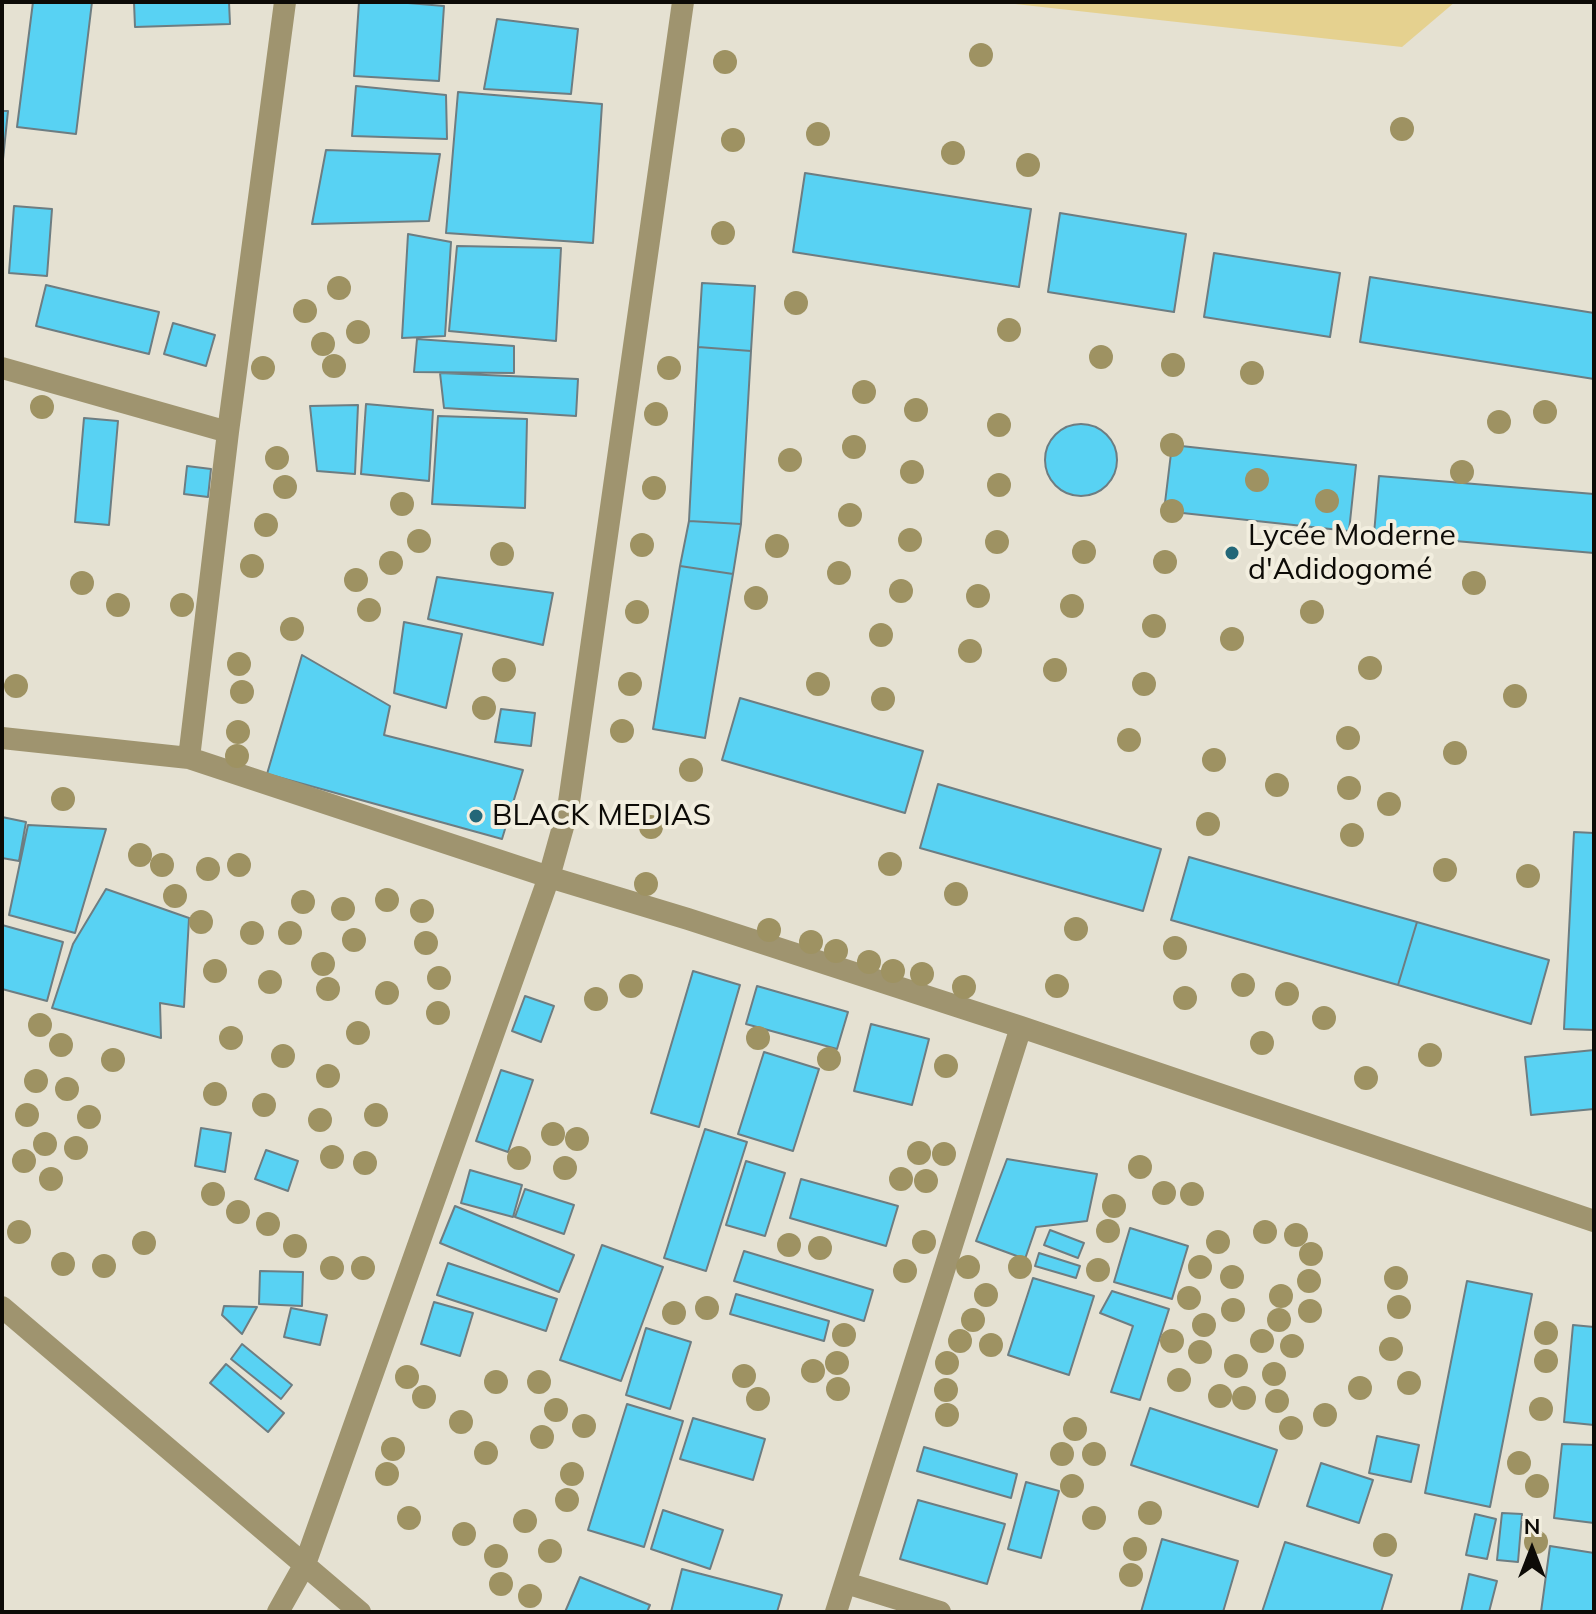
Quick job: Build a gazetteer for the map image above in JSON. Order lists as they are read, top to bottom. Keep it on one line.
{"places":["Lycée Moderne d'Adidogomé","BLACK MEDIAS"],"north":"top"}
